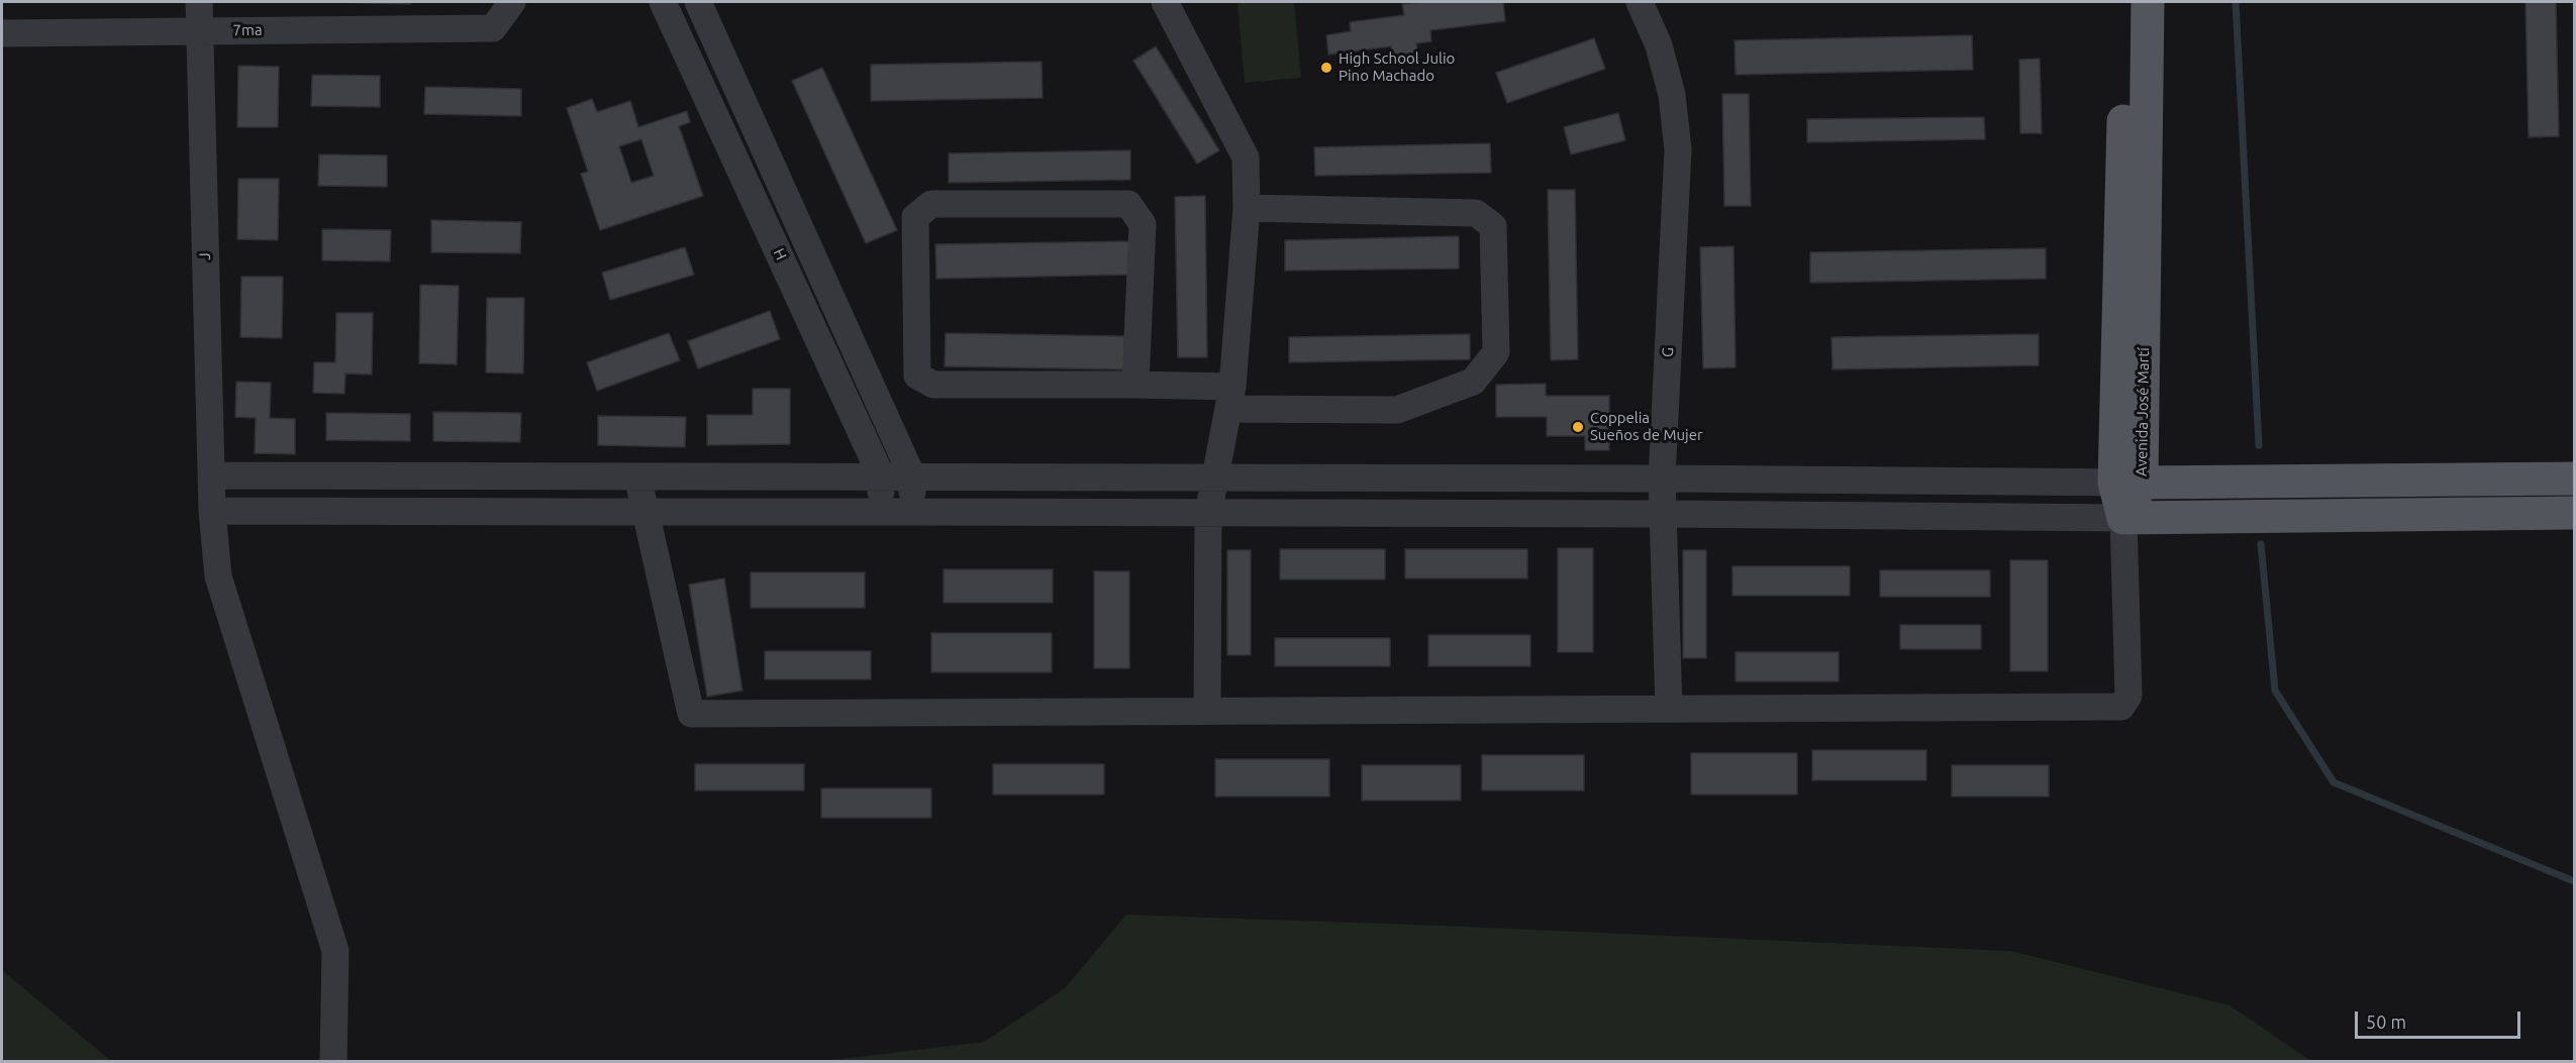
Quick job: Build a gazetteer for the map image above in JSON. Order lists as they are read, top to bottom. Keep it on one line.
{"streets":{"main road":["Avenida José Martí"],"street":["7ma","H","J","G"]},"crossings":[["7ma","J"]],"places":["High School Julio Pino Machado","Coppelia Sueños de Mujer"],"scale_bar":"50 m"}
